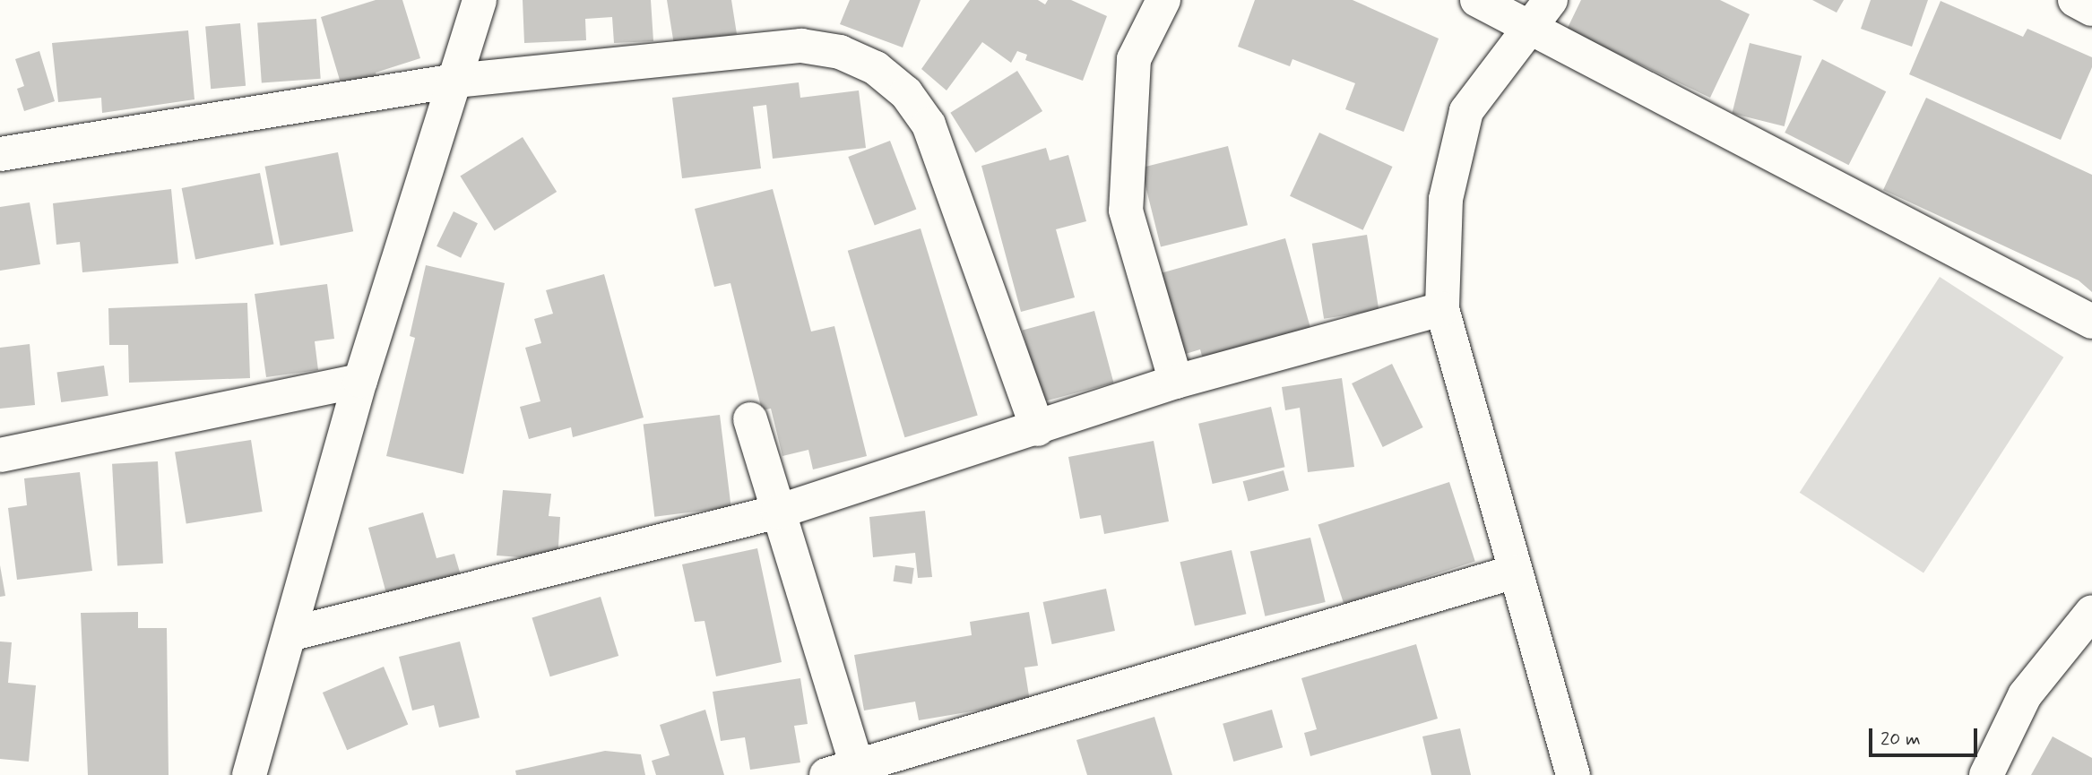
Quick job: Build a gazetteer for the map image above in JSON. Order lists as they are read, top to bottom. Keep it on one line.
{"scale_bar":"20 m"}
